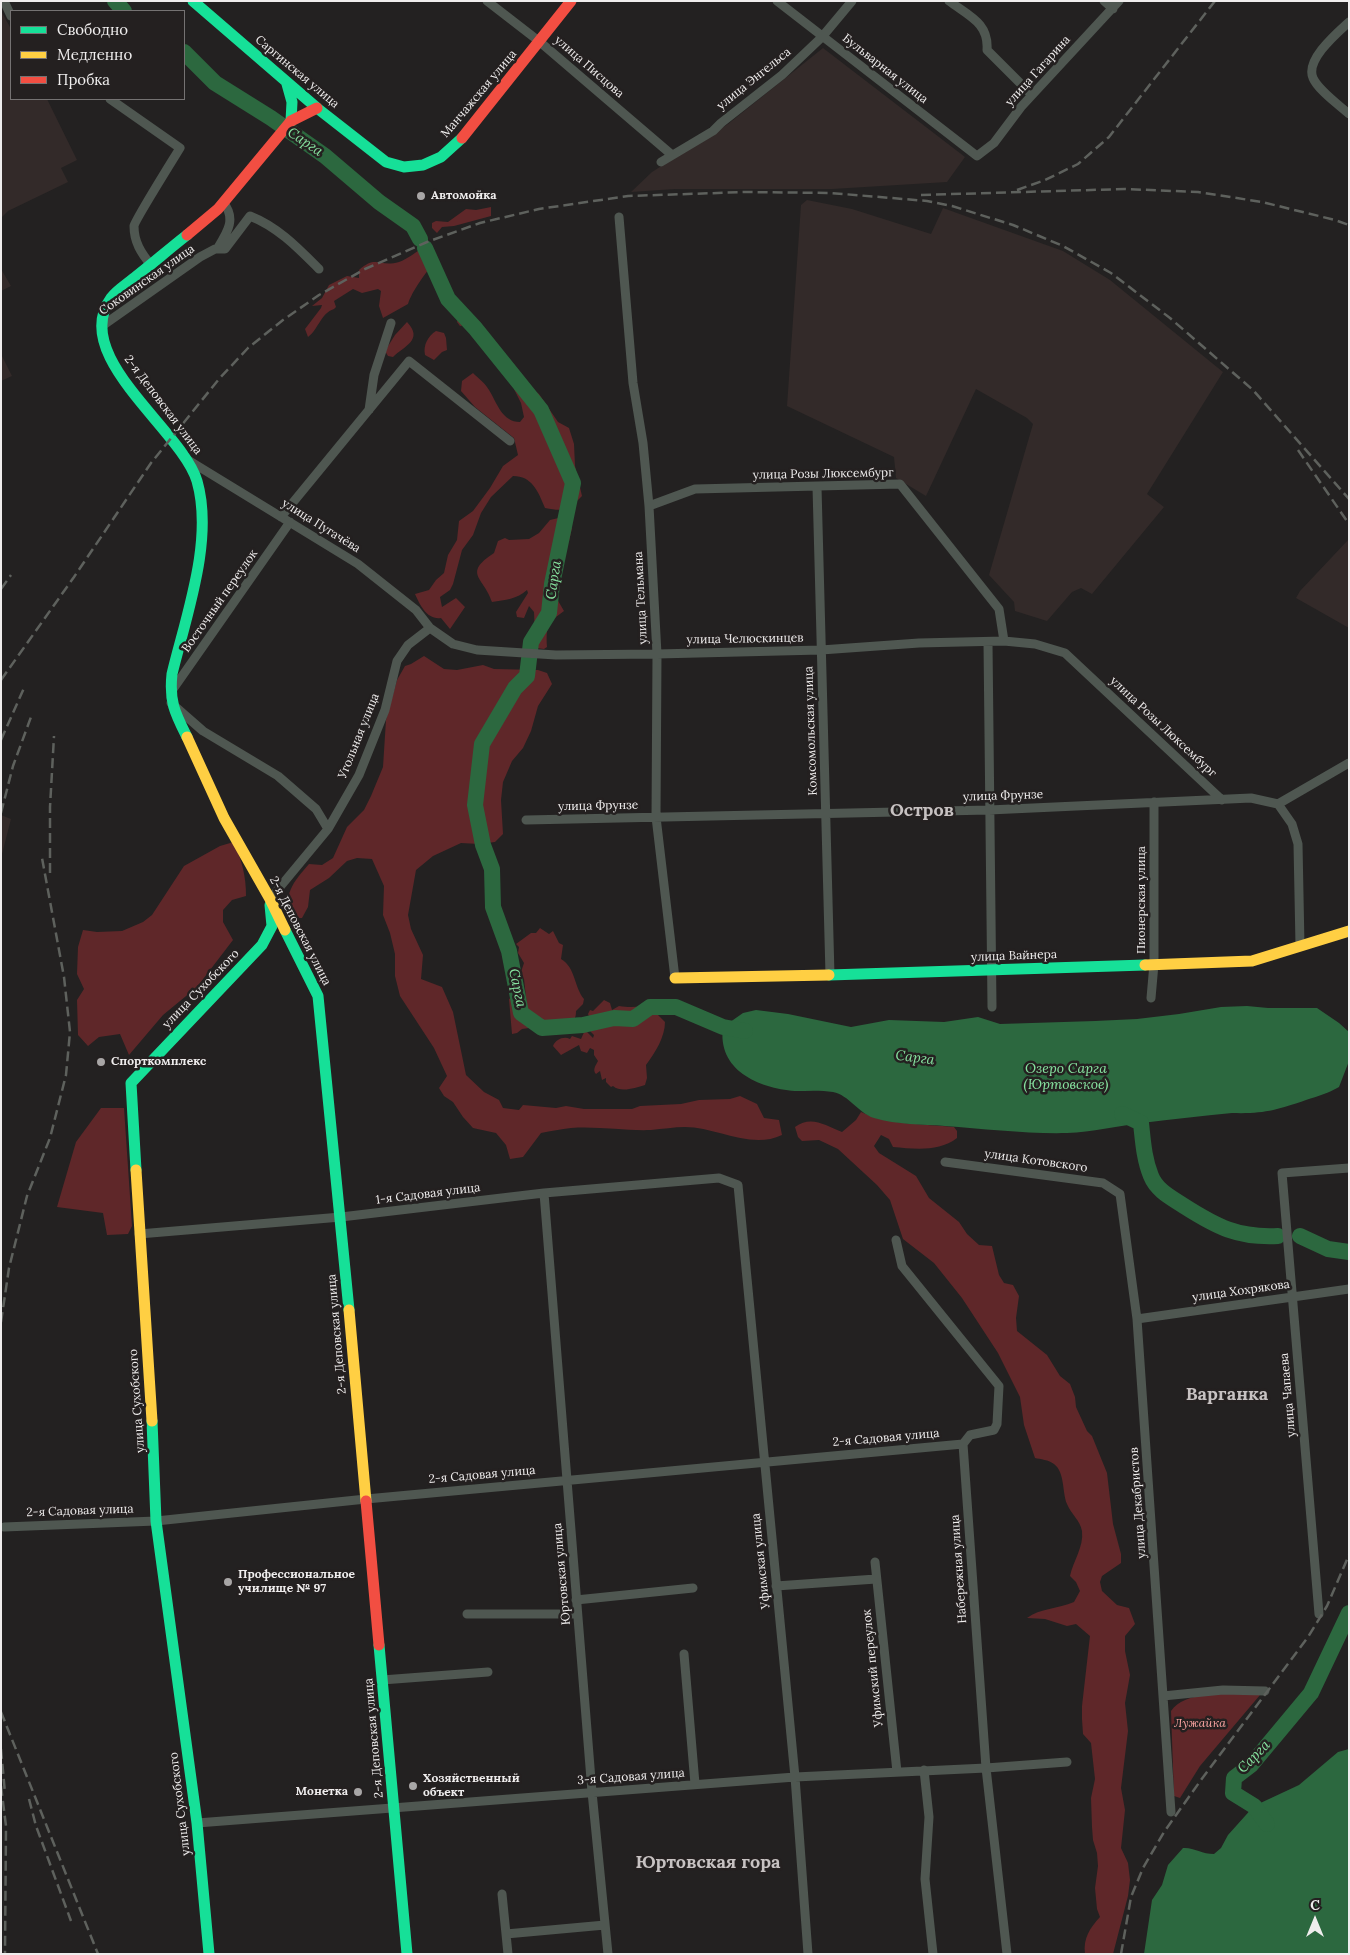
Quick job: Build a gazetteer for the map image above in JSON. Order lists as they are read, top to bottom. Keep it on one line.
{"streets":{"street":["улица Писцова","Бульварная улица","улица Гагарина","Саргинская улица","улица Энгельса","Манчажская улица","Соковинская улица","2-я Деповская улица","улица Розы Люксембург","улица Пугачёва","улица Тельмана","Восточный переулок","улица Челюскинцев","Комсомольская улица","Угольная улица","улица Фрунзе","Пионерская улица","улица Вайнера","улица Сухобского","улица Котовского","1-я Садовая улица","улица Хохрякова","улица Чапаева","2-я Садовая улица","улица Декабристов","Уфимская улица","Набережная улица","Юртовская улица","Уфимский переулок","3-я Садовая улица"]},"crossings":[["улица Писцова","улица Энгельса"],["улица Писцова","Манчажская улица"],["Бульварная улица","улица Гагарина"],["Бульварная улица","улица Энгельса"],["Саргинская улица","Манчажская улица"],["Соковинская улица","2-я Деповская улица"],["2-я Деповская улица","улица Пугачёва"],["2-я Деповская улица","Восточный переулок"],["2-я Деповская улица","Угольная улица"],["2-я Деповская улица","улица Сухобского"],["2-я Деповская улица","1-я Садовая улица"],["2-я Деповская улица","2-я Садовая улица"],["2-я Деповская улица","3-я Садовая улица"],["улица Розы Люксембург","улица Тельмана"],["улица Розы Люксембург","улица Челюскинцев"],["улица Розы Люксембург","Комсомольская улица"],["улица Розы Люксембург","улица Фрунзе"],["улица Пугачёва","Восточный переулок"],["улица Пугачёва","улица Челюскинцев"],["улица Пугачёва","Угольная улица"],["улица Тельмана","улица Челюскинцев"],["улица Тельмана","улица Фрунзе"],["улица Тельмана","улица Вайнера"],["улица Челюскинцев","Комсомольская улица"],["улица Челюскинцев","Угольная улица"],["Комсомольская улица","улица Фрунзе"],["Комсомольская улица","улица Вайнера"],["Угольная улица","улица Сухобского"],["улица Фрунзе","Пионерская улица"],["Пионерская улица","улица Вайнера"],["улица Сухобского","1-я Садовая улица"],["улица Сухобского","2-я Садовая улица"],["улица Сухобского","3-я Садовая улица"],["улица Котовского","улица Декабристов"],["1-я Садовая улица","Уфимская улица"],["1-я Садовая улица","Юртовская улица"],["улица Хохрякова","улица Чапаева"],["улица Хохрякова","улица Декабристов"],["2-я Садовая улица","Уфимская улица"],["2-я Садовая улица","Набережная улица"],["2-я Садовая улица","Юртовская улица"],["Уфимская улица","3-я Садовая улица"],["Набережная улица","3-я Садовая улица"],["Юртовская улица","3-я Садовая улица"],["Уфимский переулок","3-я Садовая улица"]],"districts":["Остров","Варганка","Юртовская гора"],"water":["Сарга","Озеро Сарга (Юртовское)"],"parks":["Лужайка"],"places":["Автомойка","Спорткомплекс","Профессиональное училище № 97","Хозяйственный объект","Монетка"],"legend":["Свободно","Медленно","Пробка"],"north":"top"}
